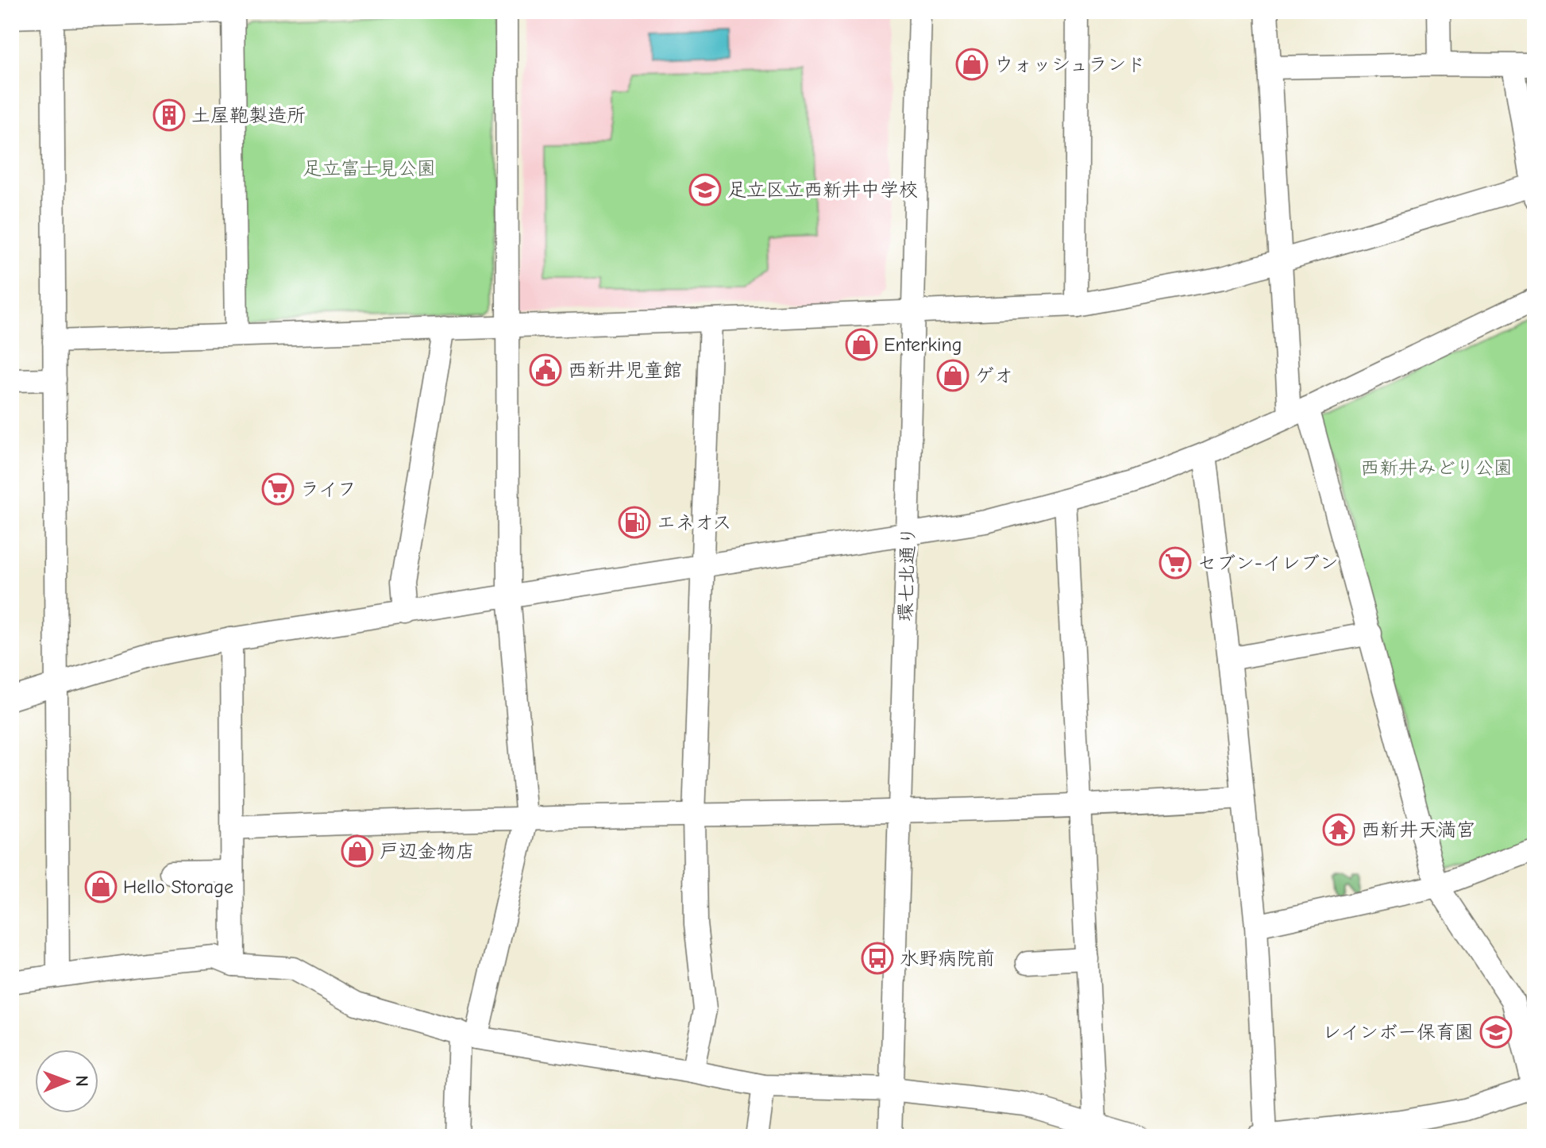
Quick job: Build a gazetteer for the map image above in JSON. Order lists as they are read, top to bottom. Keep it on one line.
{"streets":{"street":["環七北通り"]},"parks":["足立富士見公園","西新井みどり公園"],"places":{"shop":["ウォッシュランド","Enterking","ゲオ","戸辺金物店","Hello Storage"],"building":["土屋鞄製造所"],"school or university":["足立区立西新井中学校","レインボー保育園"],"public building":["西新井児童館"],"supermarket":["ライフ","セブン-イレブン"],"fuel station":["エネオス"],"temple":["西新井天満宮"],"bus stop":["水野病院前"]},"north":"right"}
